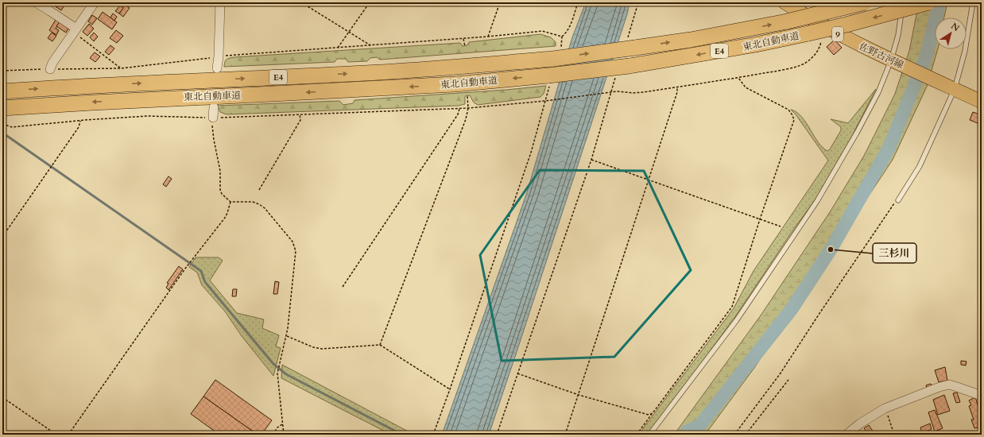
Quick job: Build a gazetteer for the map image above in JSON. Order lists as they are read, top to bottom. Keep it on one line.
{"streets":{"highway":["東北自動車道","E4"],"main road":["9","佐野古河線"]},"places":["三杉川"],"north":"top right"}
